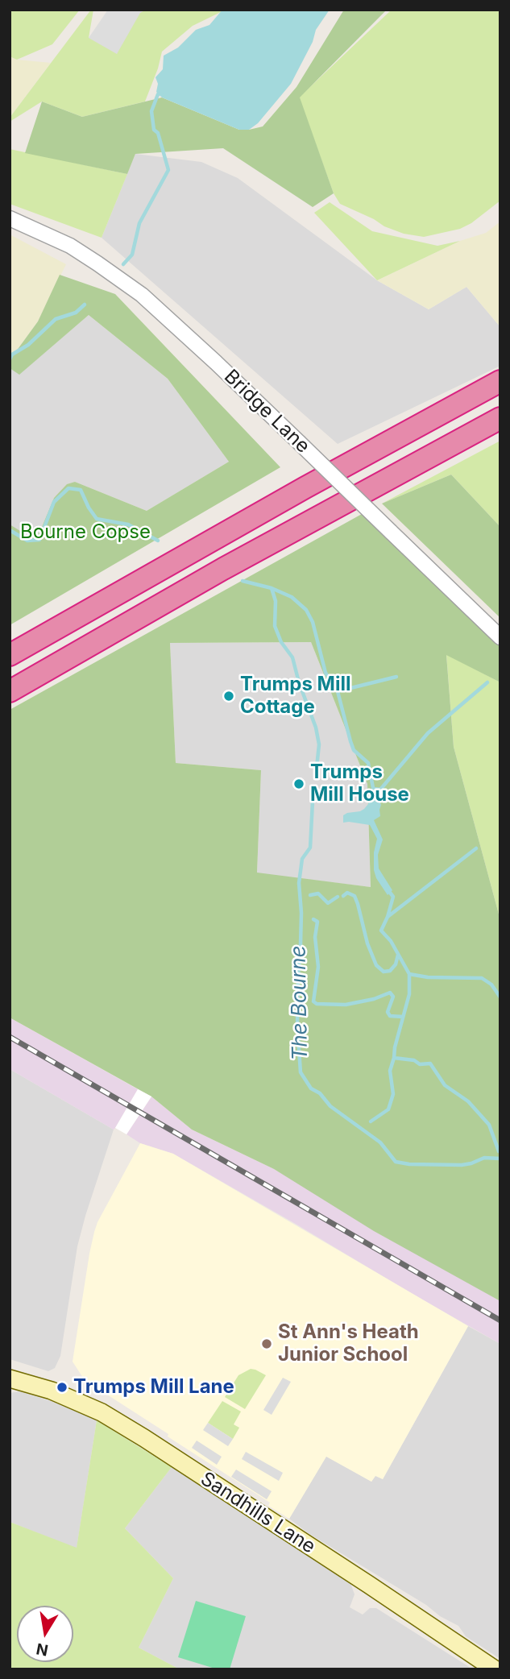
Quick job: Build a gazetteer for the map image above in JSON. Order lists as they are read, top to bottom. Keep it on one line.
{"streets":{"main road":["Sandhills Lane"],"street":["Bridge Lane"]},"water":["The Bourne"],"parks":["Bourne Copse"],"places":["Trumps Mill Cottage","Trumps Mill House","St Ann's Heath Junior School","Trumps Mill Lane"],"north":"bottom"}
